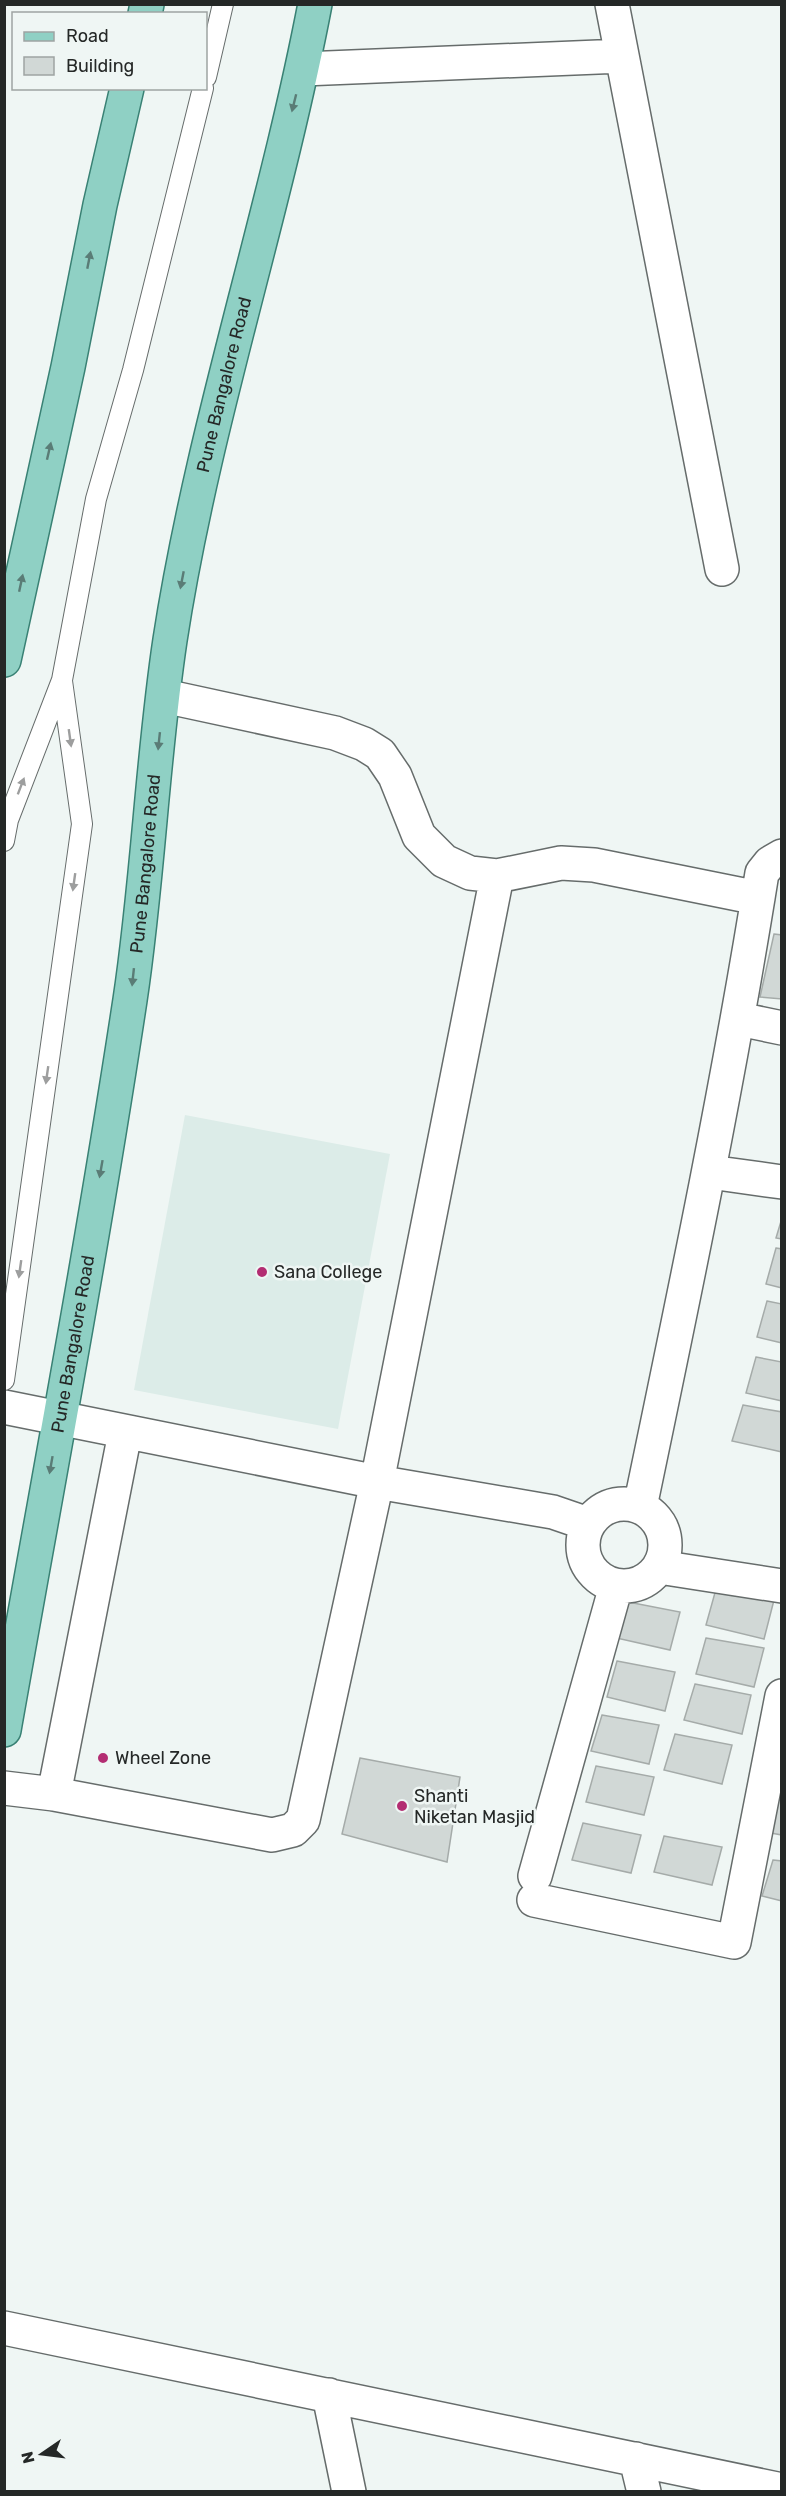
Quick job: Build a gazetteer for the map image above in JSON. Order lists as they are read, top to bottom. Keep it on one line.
{"streets":{"main road":["Pune Bangalore Road"]},"places":["Sana College","Wheel Zone","Shanti Niketan Masjid"],"legend":["Road","Building"],"north":"left"}
